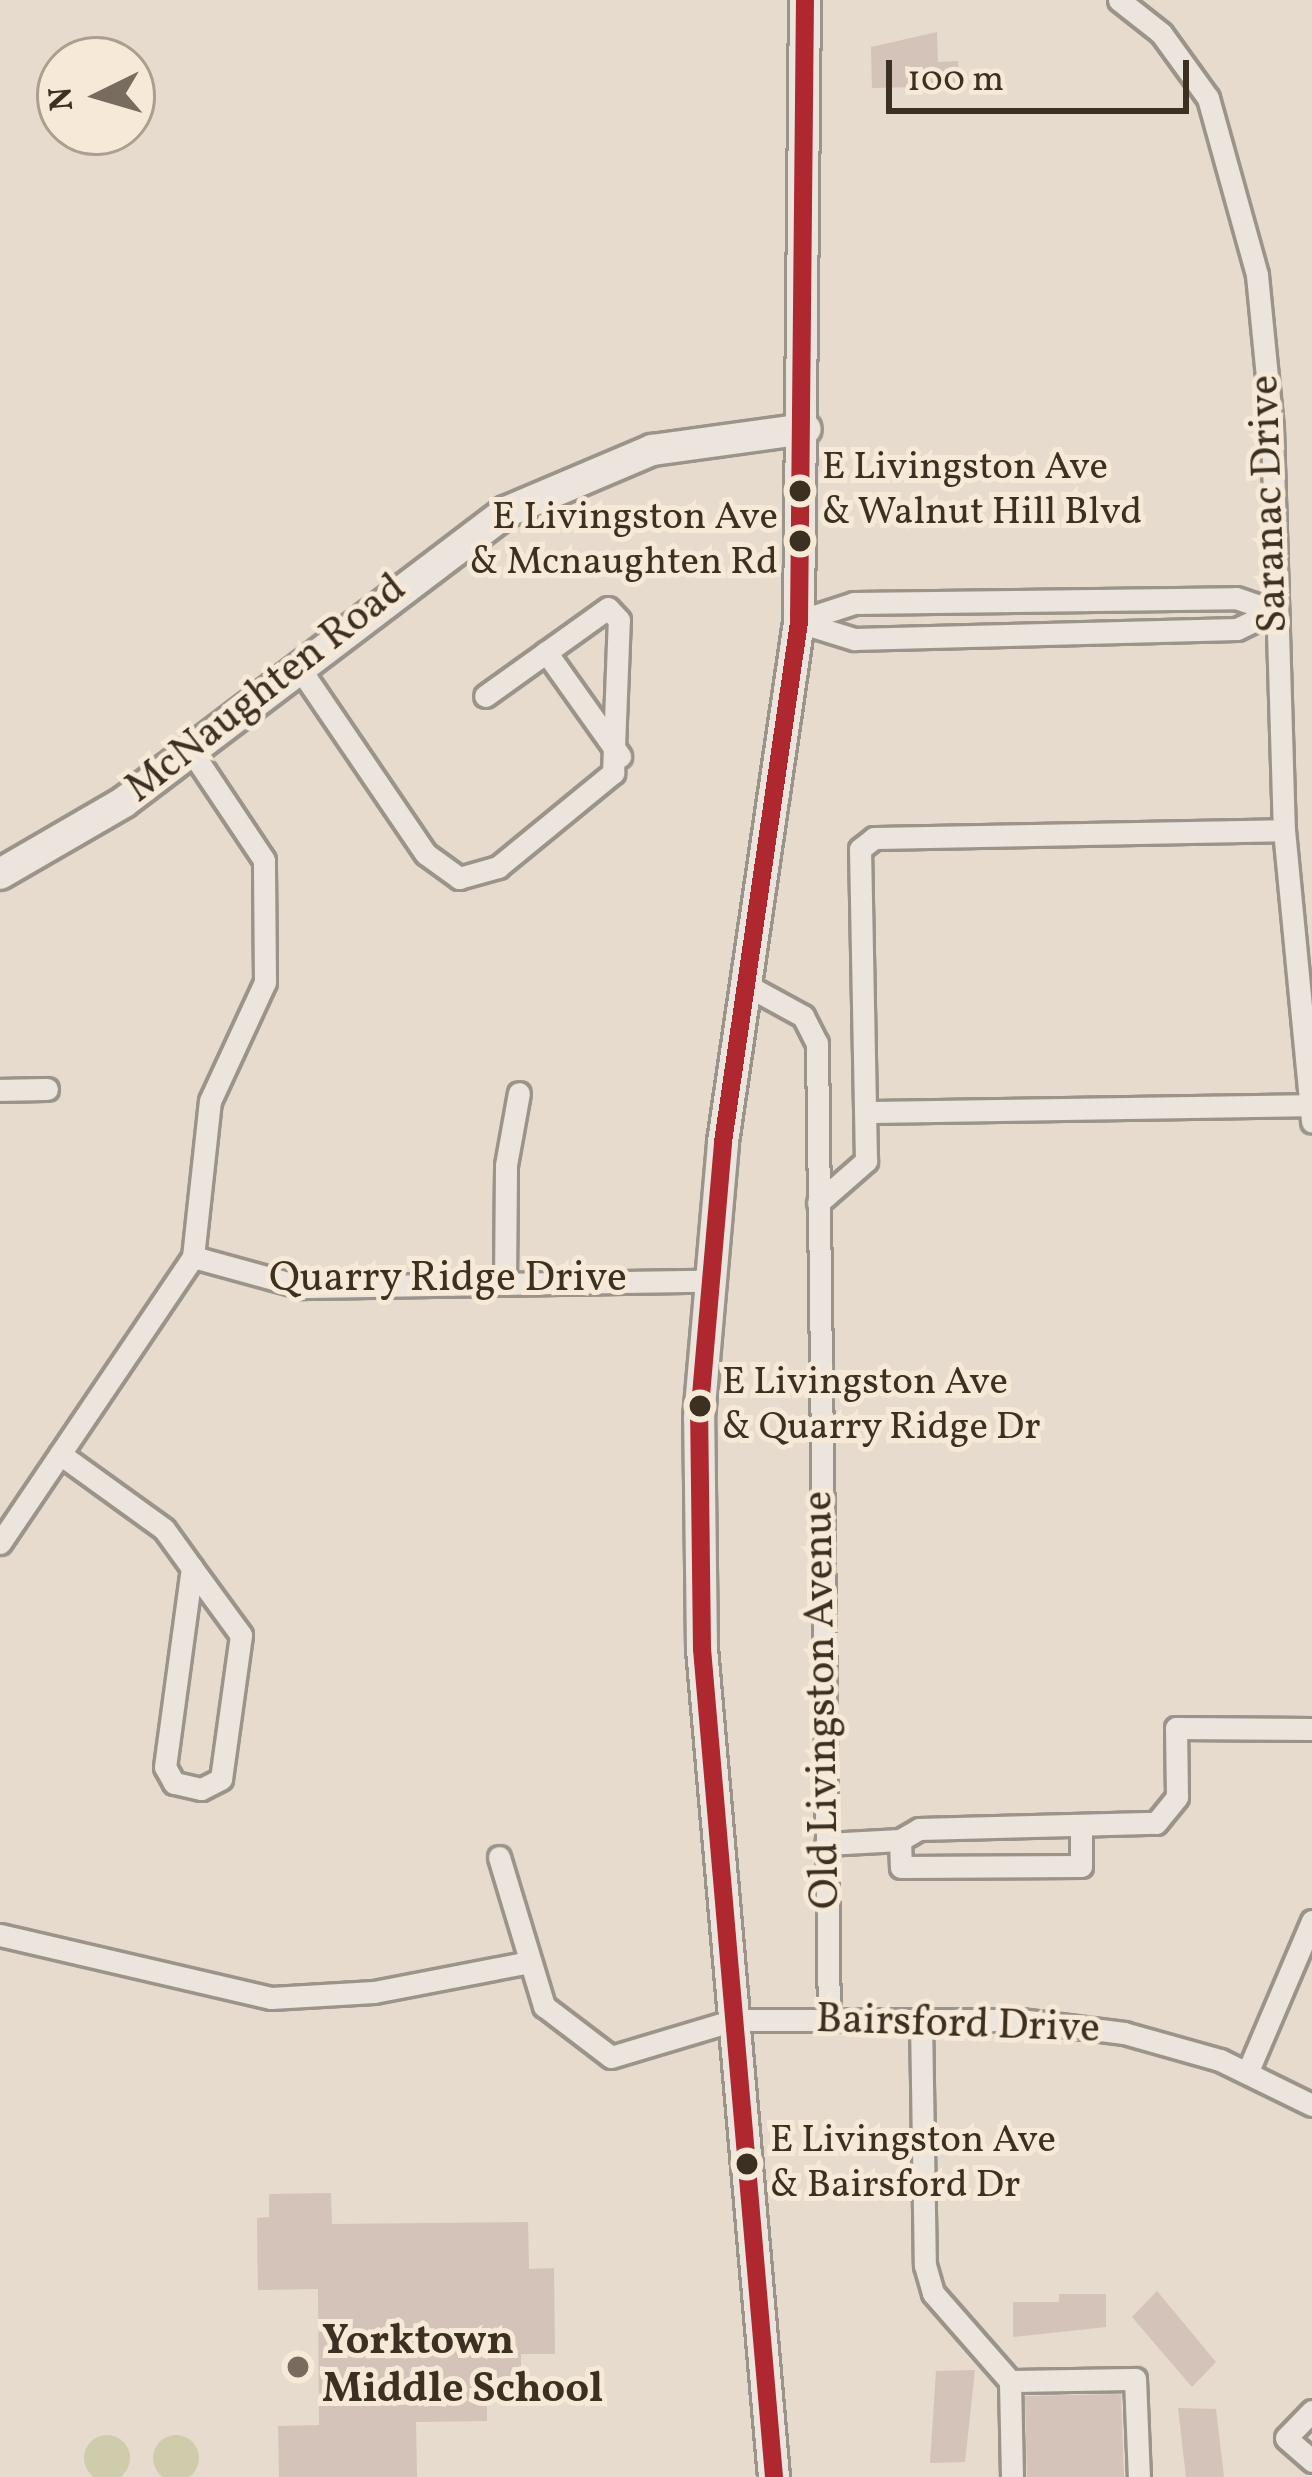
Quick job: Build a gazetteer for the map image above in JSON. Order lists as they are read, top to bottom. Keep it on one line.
{"streets":{"main road":["McNaughten Road"],"street":["Saranac Drive","Quarry Ridge Drive","Old Livingston Avenue","Bairsford Drive"]},"crossings":[["Old Livingston Avenue","Bairsford Drive"]],"places":["E Livingston Ave & Walnut Hill Blvd","E Livingston Ave & Mcnaughten Rd","E Livingston Ave & Quarry Ridge Dr","E Livingston Ave & Bairsford Dr","Yorktown Middle School"],"scale_bar":"100 m","north":"left"}
